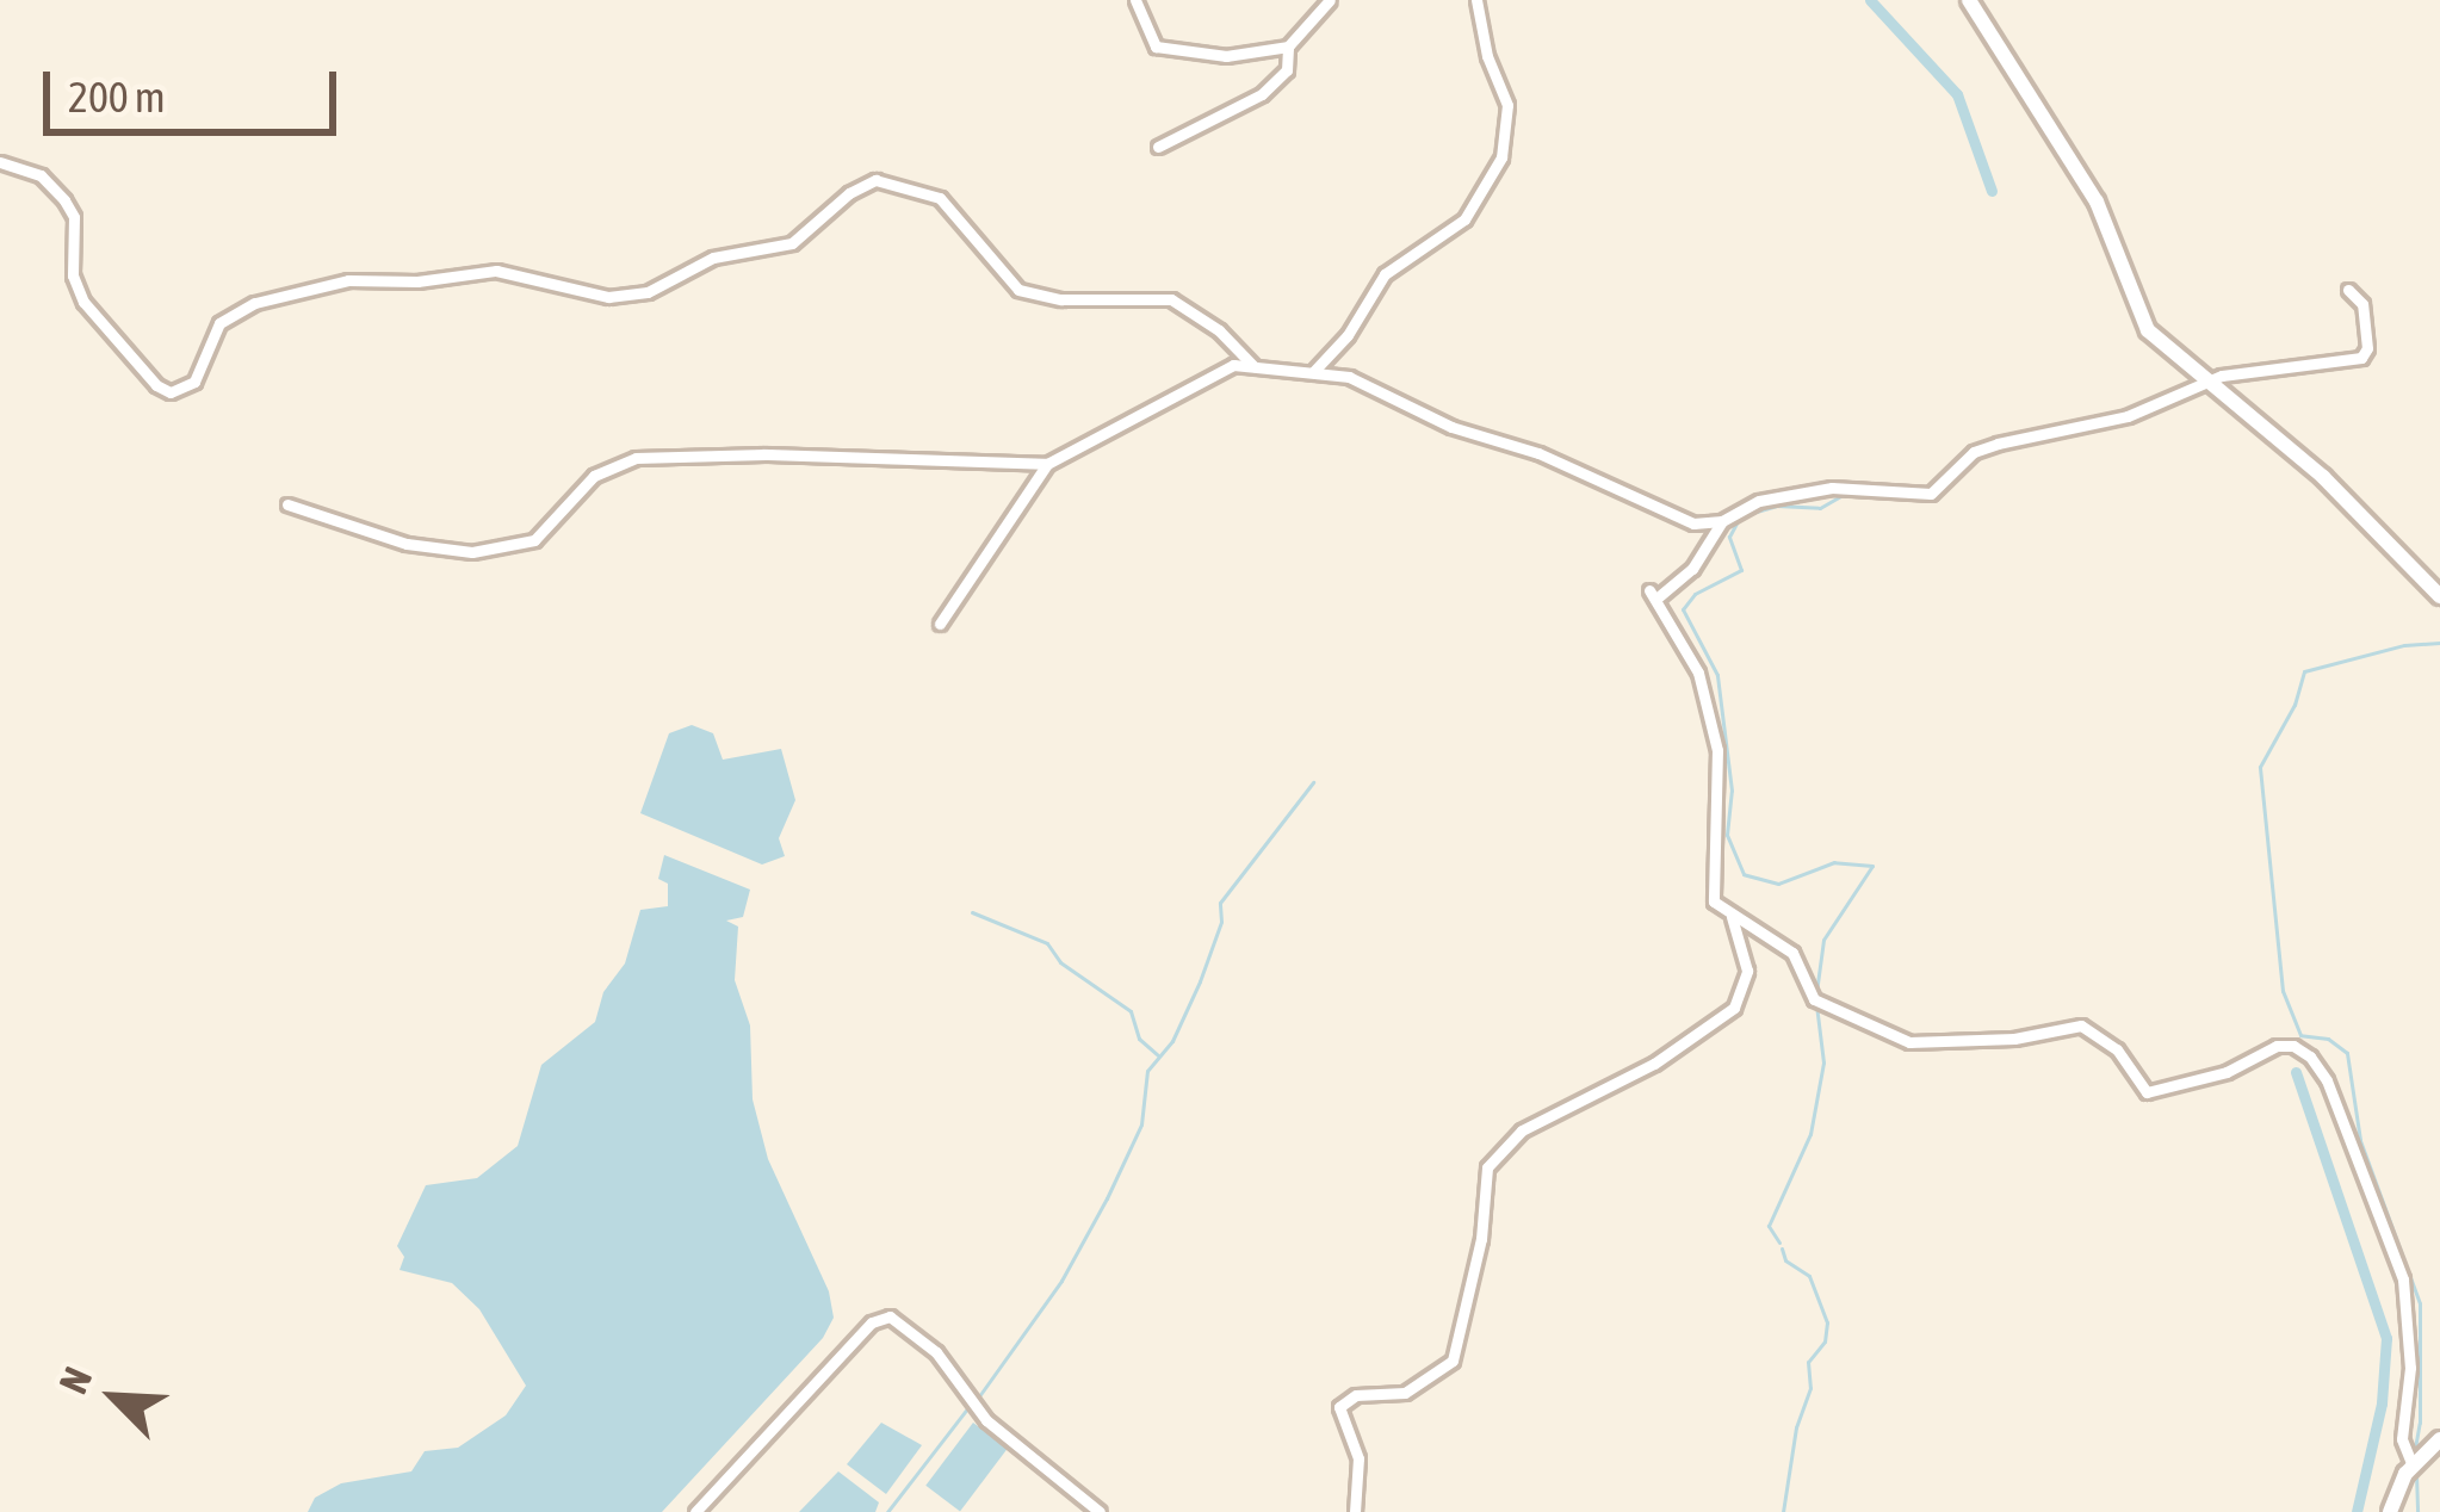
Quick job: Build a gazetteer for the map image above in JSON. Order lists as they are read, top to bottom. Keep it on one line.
{"scale_bar":"200 m","north":"top left"}
